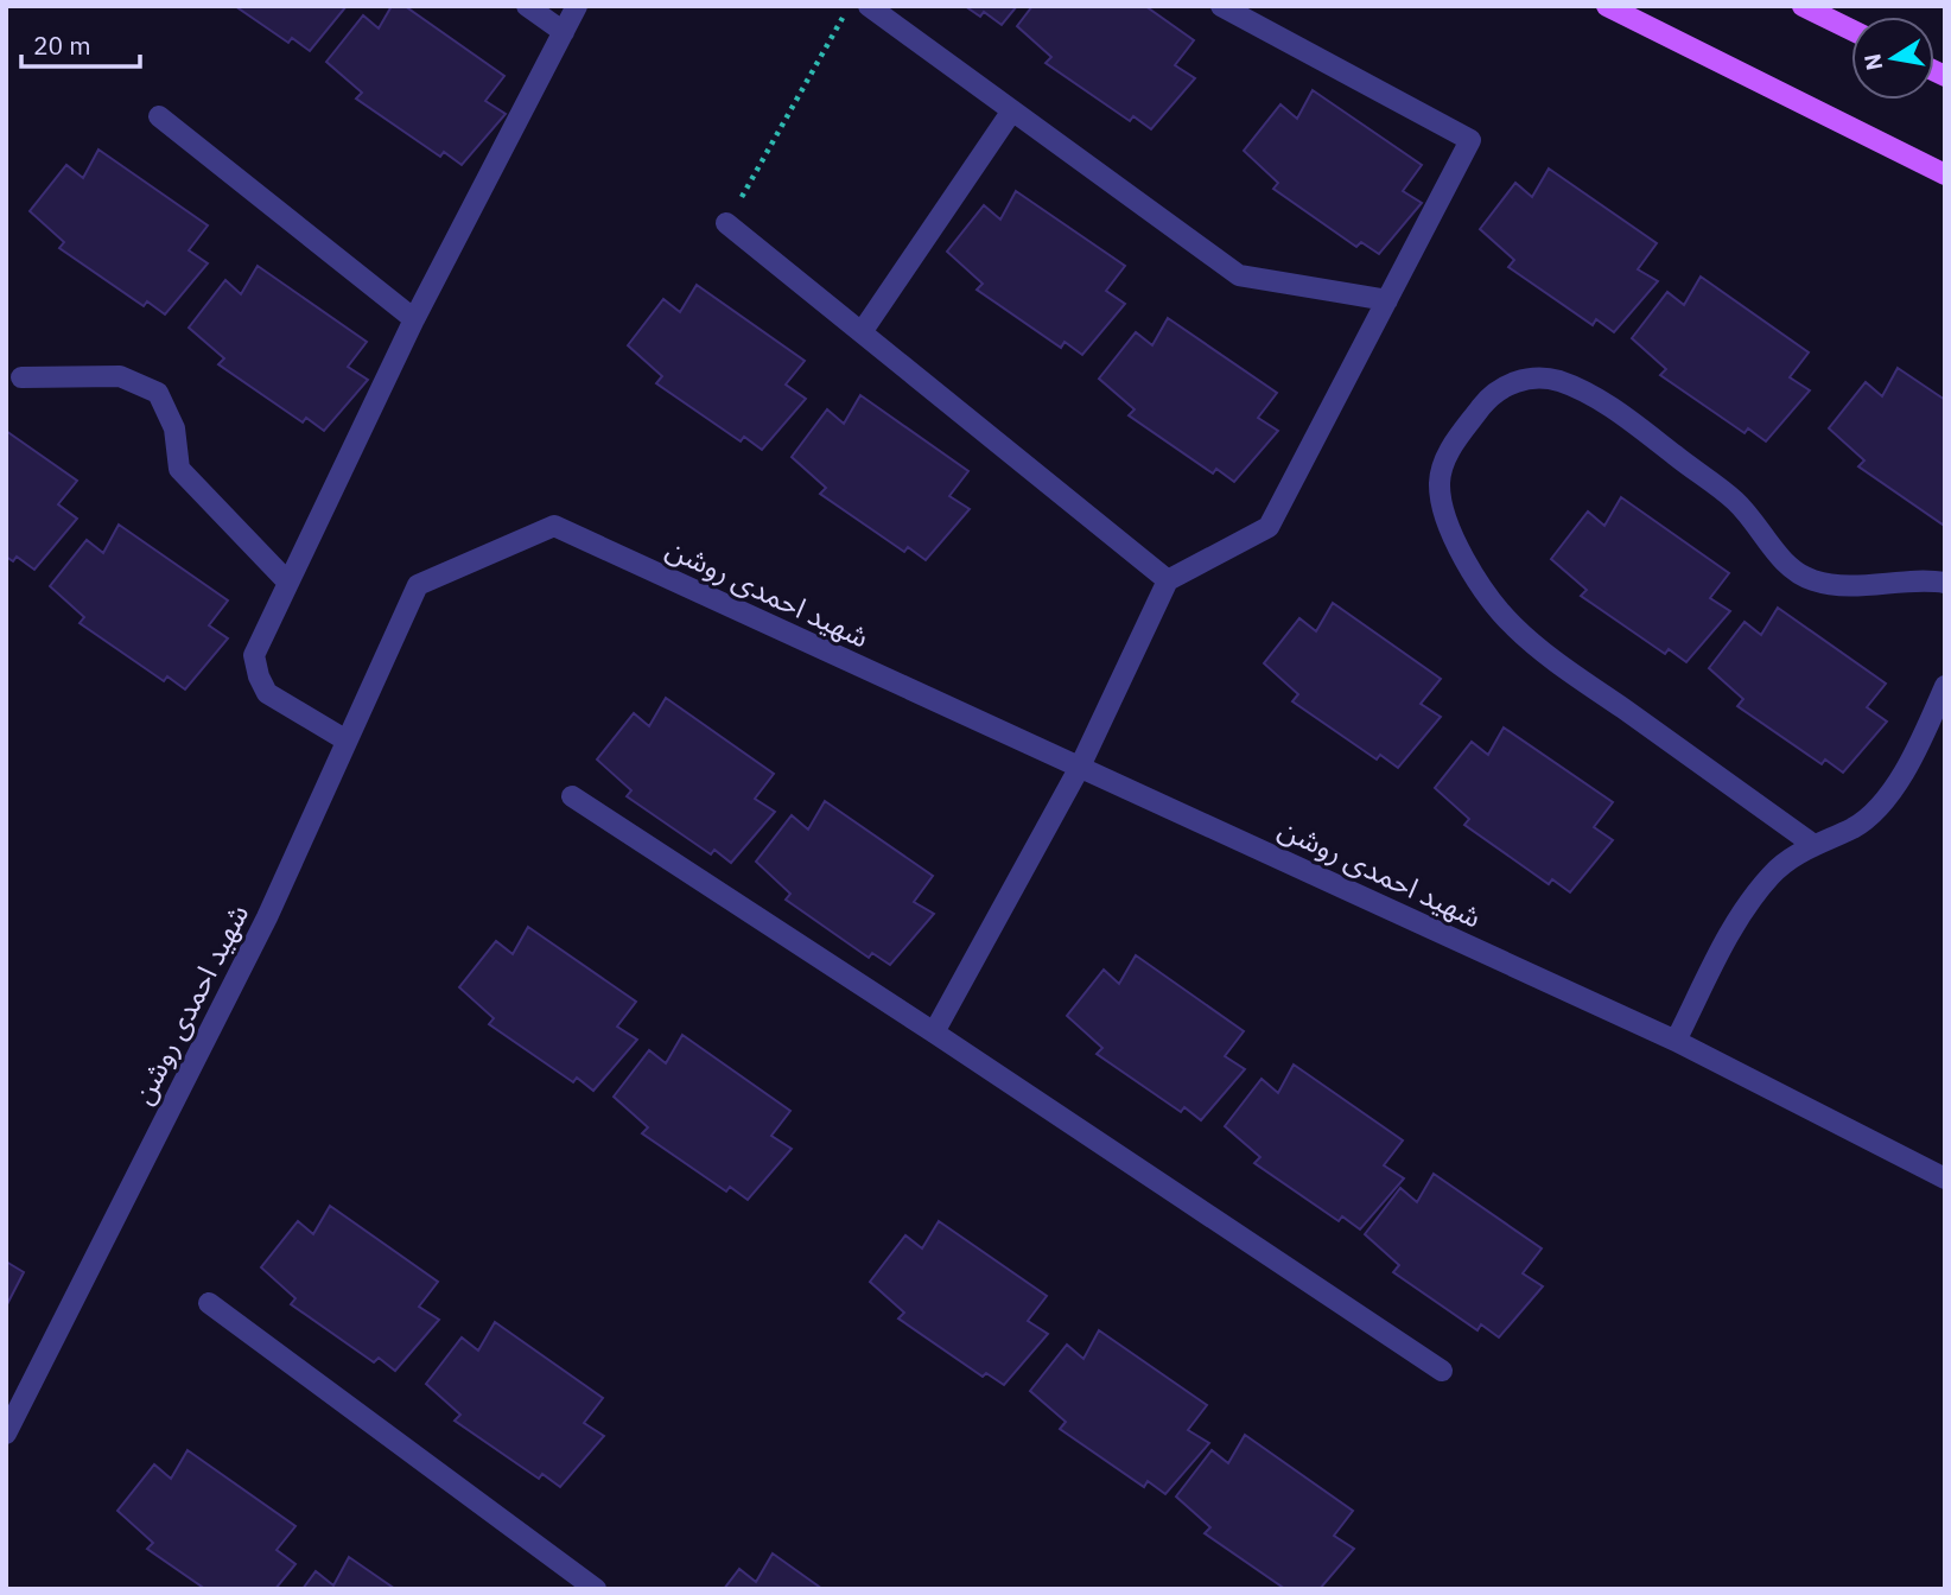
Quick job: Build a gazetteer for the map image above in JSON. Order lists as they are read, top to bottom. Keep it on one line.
{"streets":{"street":["شهید احمدی روشن"]},"scale_bar":"20 m","north":"left"}
